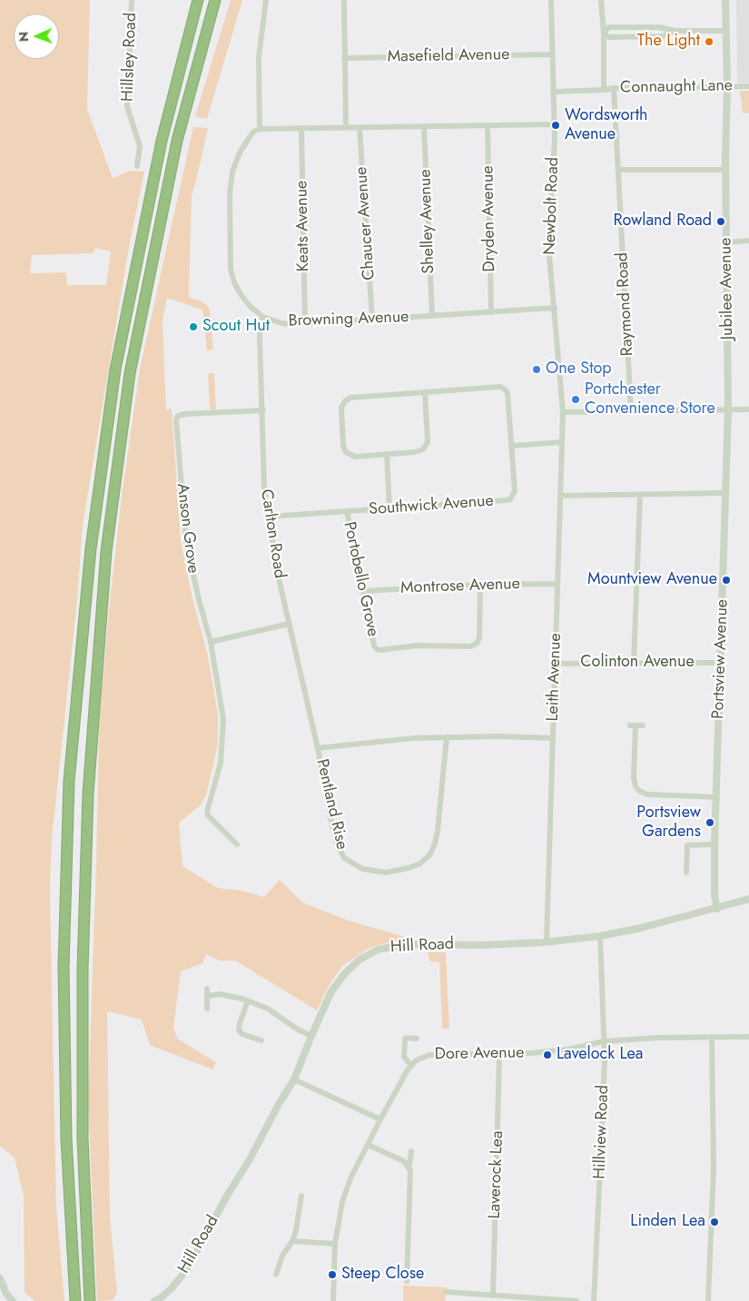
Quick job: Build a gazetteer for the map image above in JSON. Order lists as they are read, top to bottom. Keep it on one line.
{"streets":{"street":["Masefield Avenue","Hillsley Road","Connaught Lane","Newbolt Road","Dryden Avenue","Shelley Avenue","Chaucer Avenue","Keats Avenue","Jubilee Avenue","Raymond Road","Browning Avenue","Southwick Avenue","Anson Grove","Carlton Road","Portobello Grove","Montrose Avenue","Portsview Avenue","Colinton Avenue","Leith Avenue","Pentland Rise","Hill Road","Dore Avenue","Hillview Road","Laverock Lea"]},"crossings":[["Masefield Avenue","Newbolt Road"],["Connaught Lane","Newbolt Road"],["Connaught Lane","Jubilee Avenue"],["Connaught Lane","Raymond Road"],["Newbolt Road","Browning Avenue"],["Newbolt Road","Leith Avenue"],["Dryden Avenue","Browning Avenue"],["Shelley Avenue","Browning Avenue"],["Chaucer Avenue","Browning Avenue"],["Keats Avenue","Browning Avenue"],["Jubilee Avenue","Portsview Avenue"],["Browning Avenue","Carlton Road"],["Southwick Avenue","Carlton Road"],["Southwick Avenue","Portobello Grove"],["Anson Grove","Carlton Road"],["Carlton Road","Pentland Rise"],["Portobello Grove","Montrose Avenue"],["Montrose Avenue","Leith Avenue"],["Portsview Avenue","Colinton Avenue"],["Portsview Avenue","Hill Road"],["Colinton Avenue","Leith Avenue"],["Leith Avenue","Pentland Rise"],["Leith Avenue","Hill Road"],["Hill Road","Hillview Road"],["Dore Avenue","Hillview Road"],["Dore Avenue","Laverock Lea"]],"places":["The Light","Wordsworth Avenue","Rowland Road","Scout Hut","One Stop","Portchester Convenience Store","Mountview Avenue","Portsview Gardens","Lavelock Lea","Linden Lea","Steep Close"],"north":"left"}
